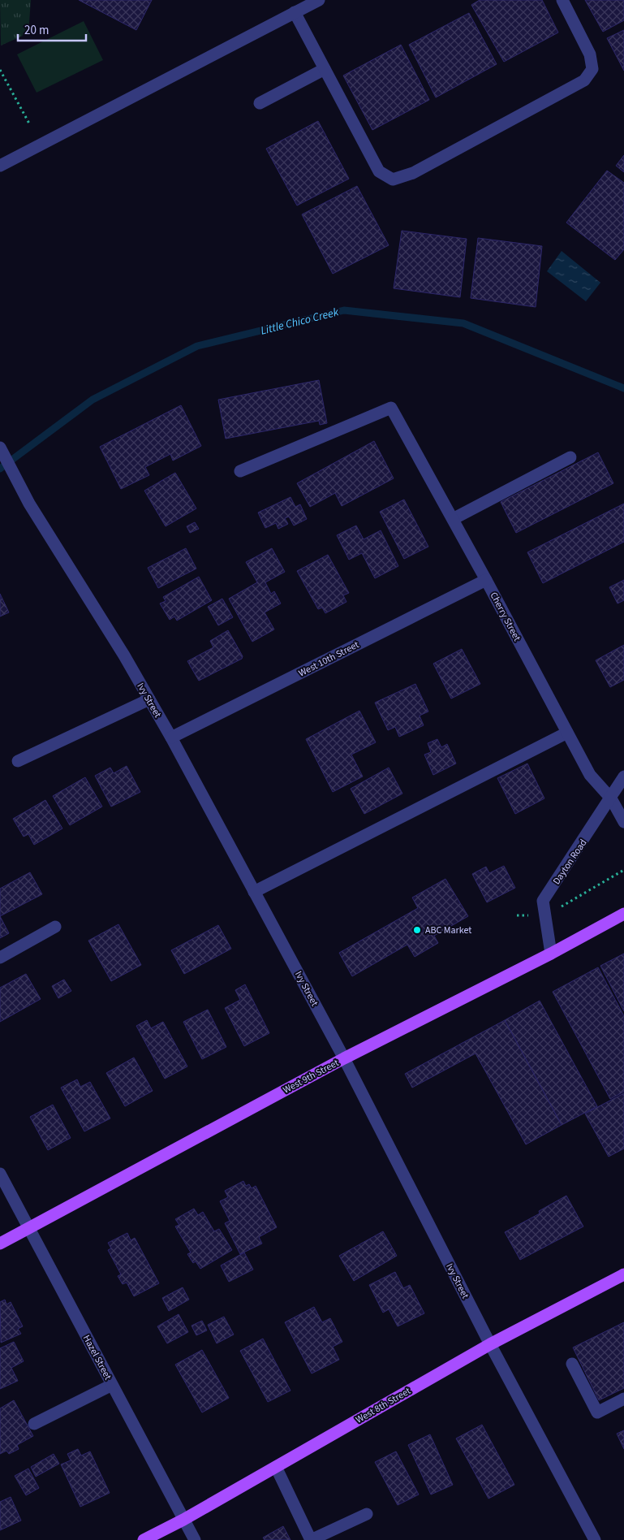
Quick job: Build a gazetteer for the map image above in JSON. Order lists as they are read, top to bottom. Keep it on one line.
{"streets":{"main road":["West 9th Street","West 8th Street"],"street":["Cherry Street","West 10th Street","Ivy Street","Dayton Road","Hazel Street"]},"crossings":[["Cherry Street","West 10th Street"],["Cherry Street","Dayton Road"],["West 10th Street","Ivy Street"],["Ivy Street","West 9th Street"],["Ivy Street","West 8th Street"],["Dayton Road","West 9th Street"],["West 9th Street","Hazel Street"],["Hazel Street","West 8th Street"]],"water":["Little Chico Creek"],"places":["ABC Market"],"scale_bar":"20 m"}
